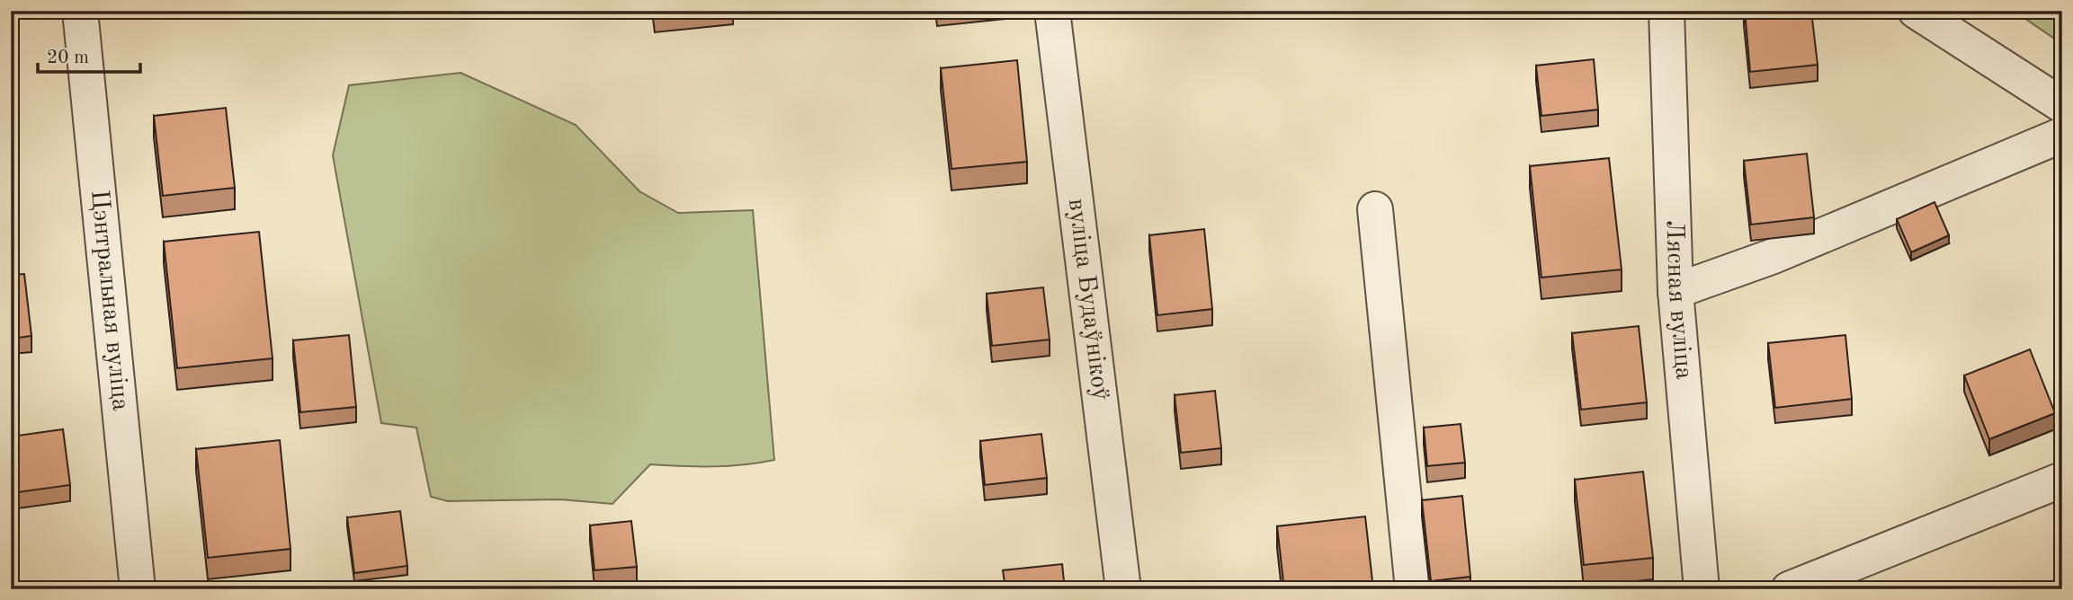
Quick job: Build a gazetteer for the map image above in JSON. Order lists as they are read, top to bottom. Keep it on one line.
{"streets":{"street":["Цэнтральная вуліца","вуліца Будаўнікоў","Лясная вуліца"]},"scale_bar":"20 m"}
